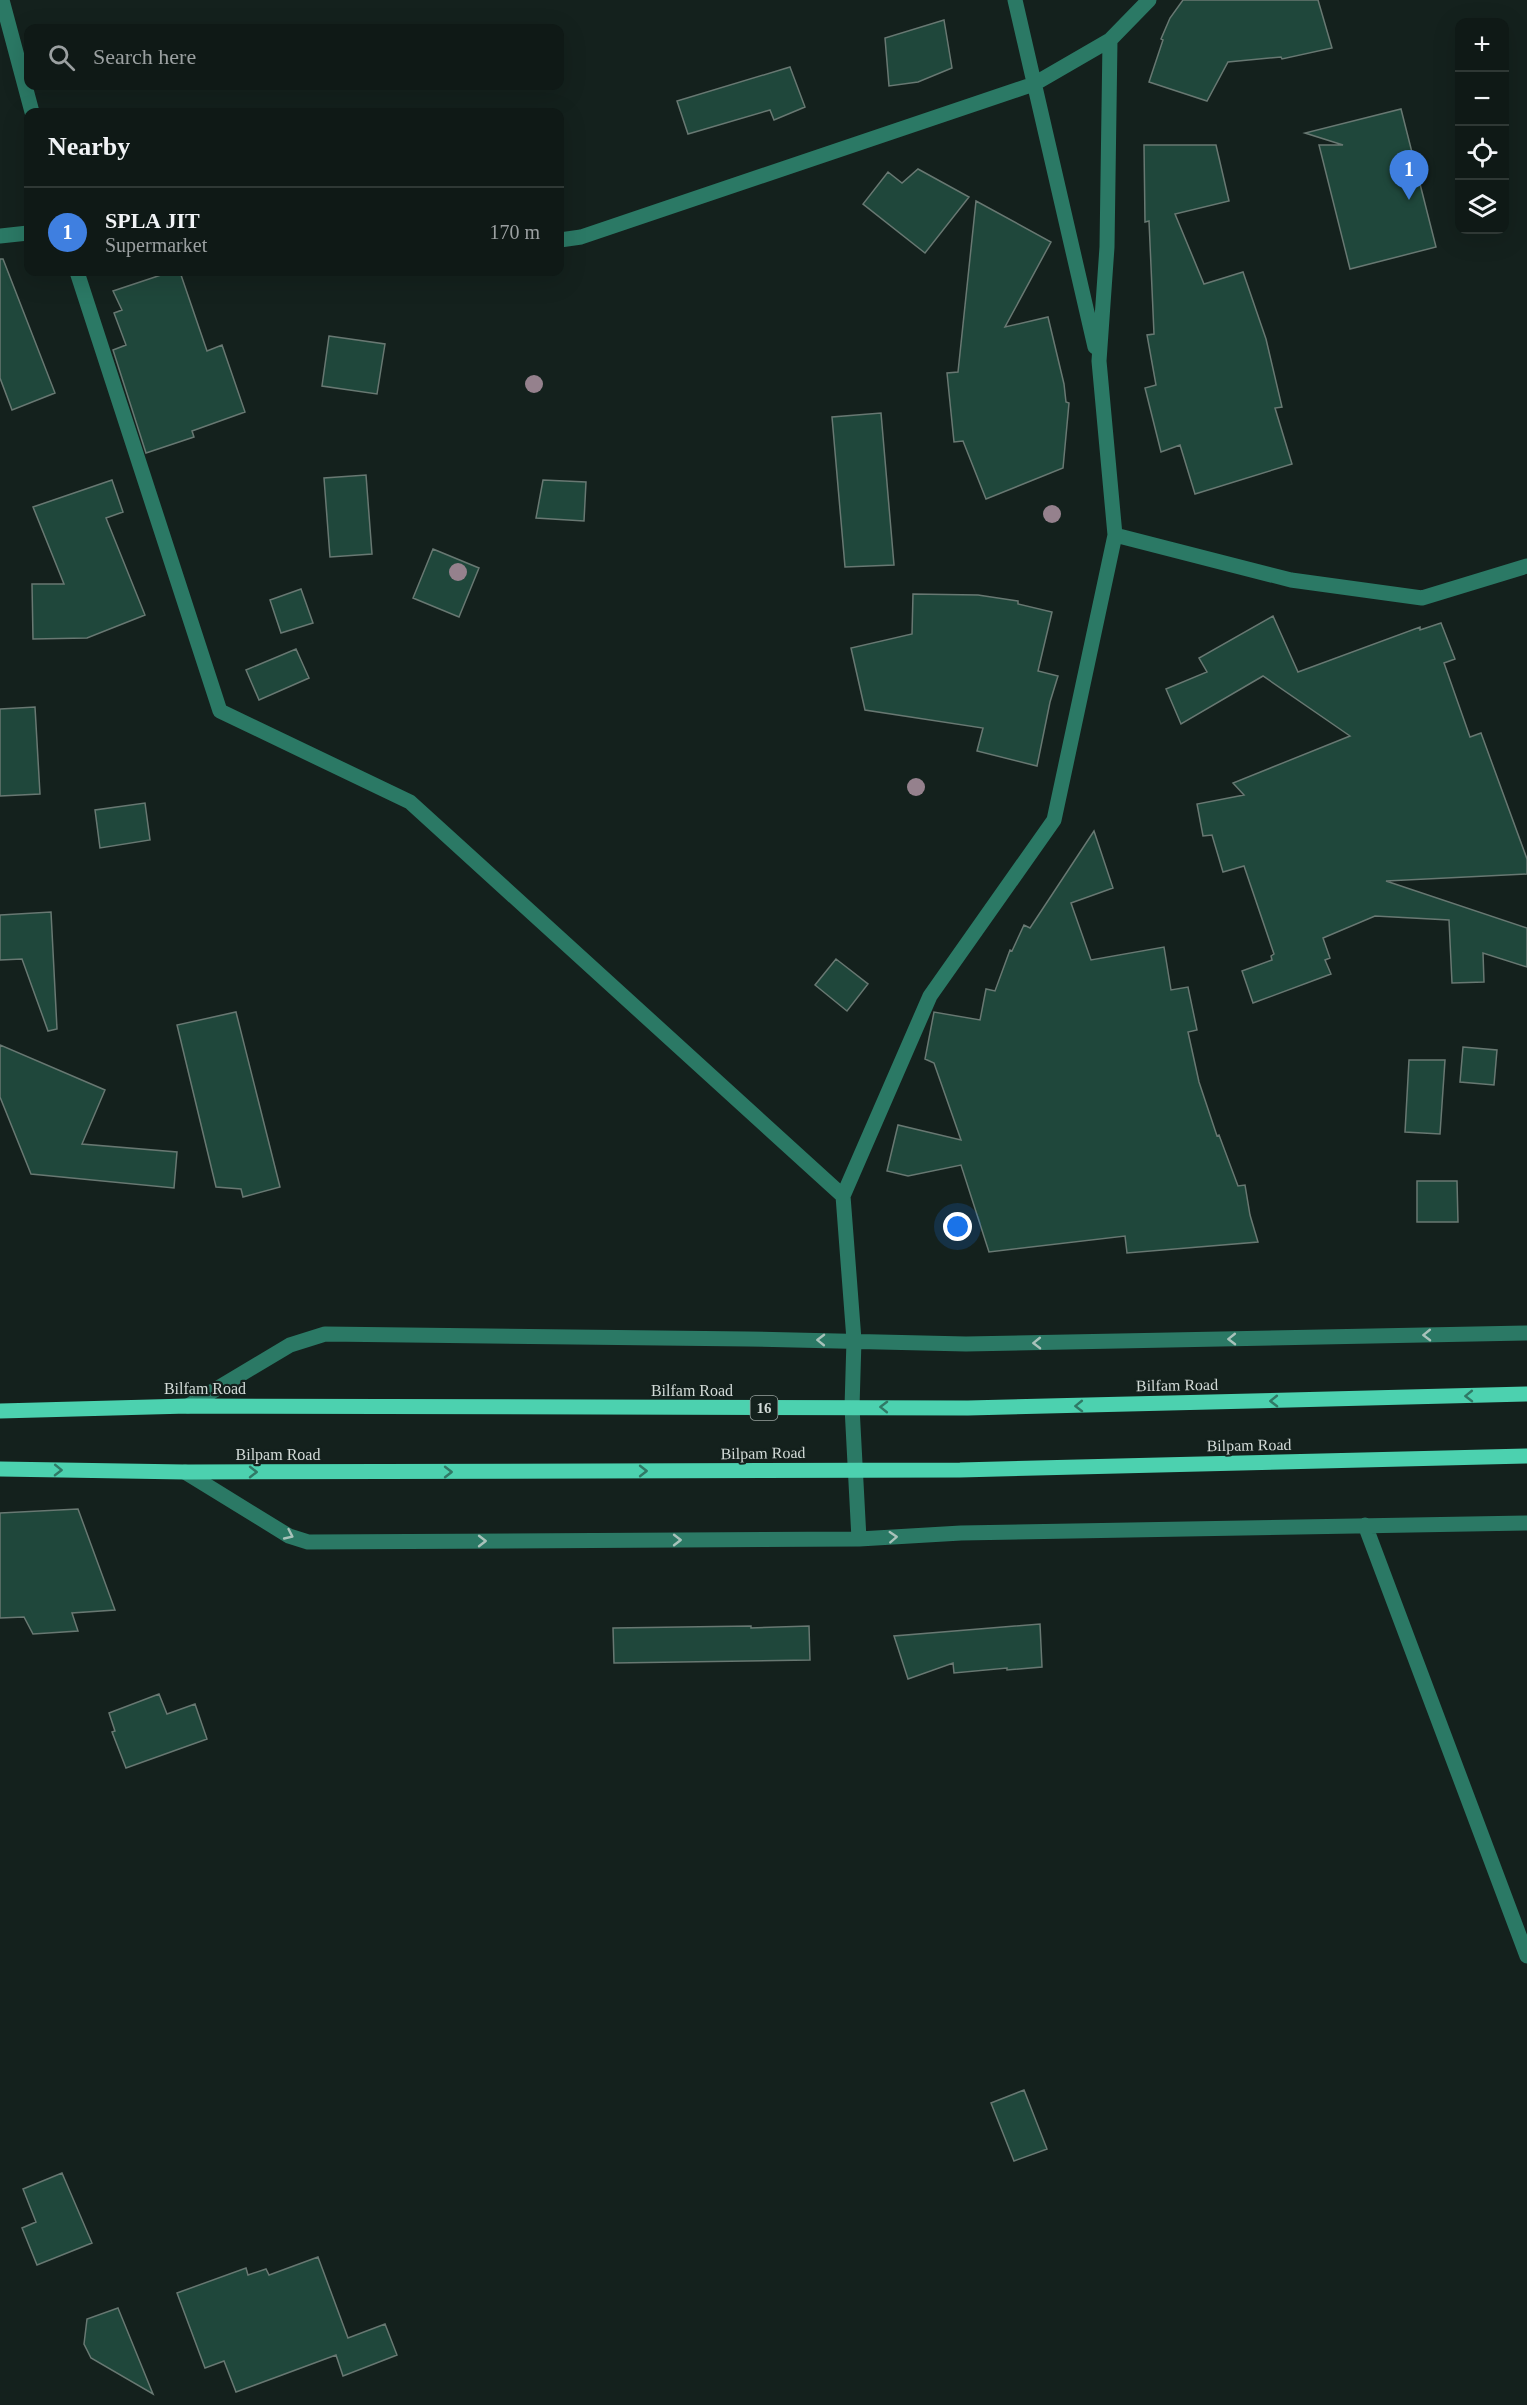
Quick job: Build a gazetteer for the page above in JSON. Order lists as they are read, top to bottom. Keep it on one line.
{"streets":{"main road":["Bilfam Road","16","Bilpam Road"]},"one_way":["Bilfam Road","Bilpam Road"],"page":{"map_buttons":["+","−"],"search":"Search here","heading":"Nearby","pins":"1","list":[{"mark":"1","name":"SPLA JIT","note":"Supermarket","value":"170 m"}]}}
